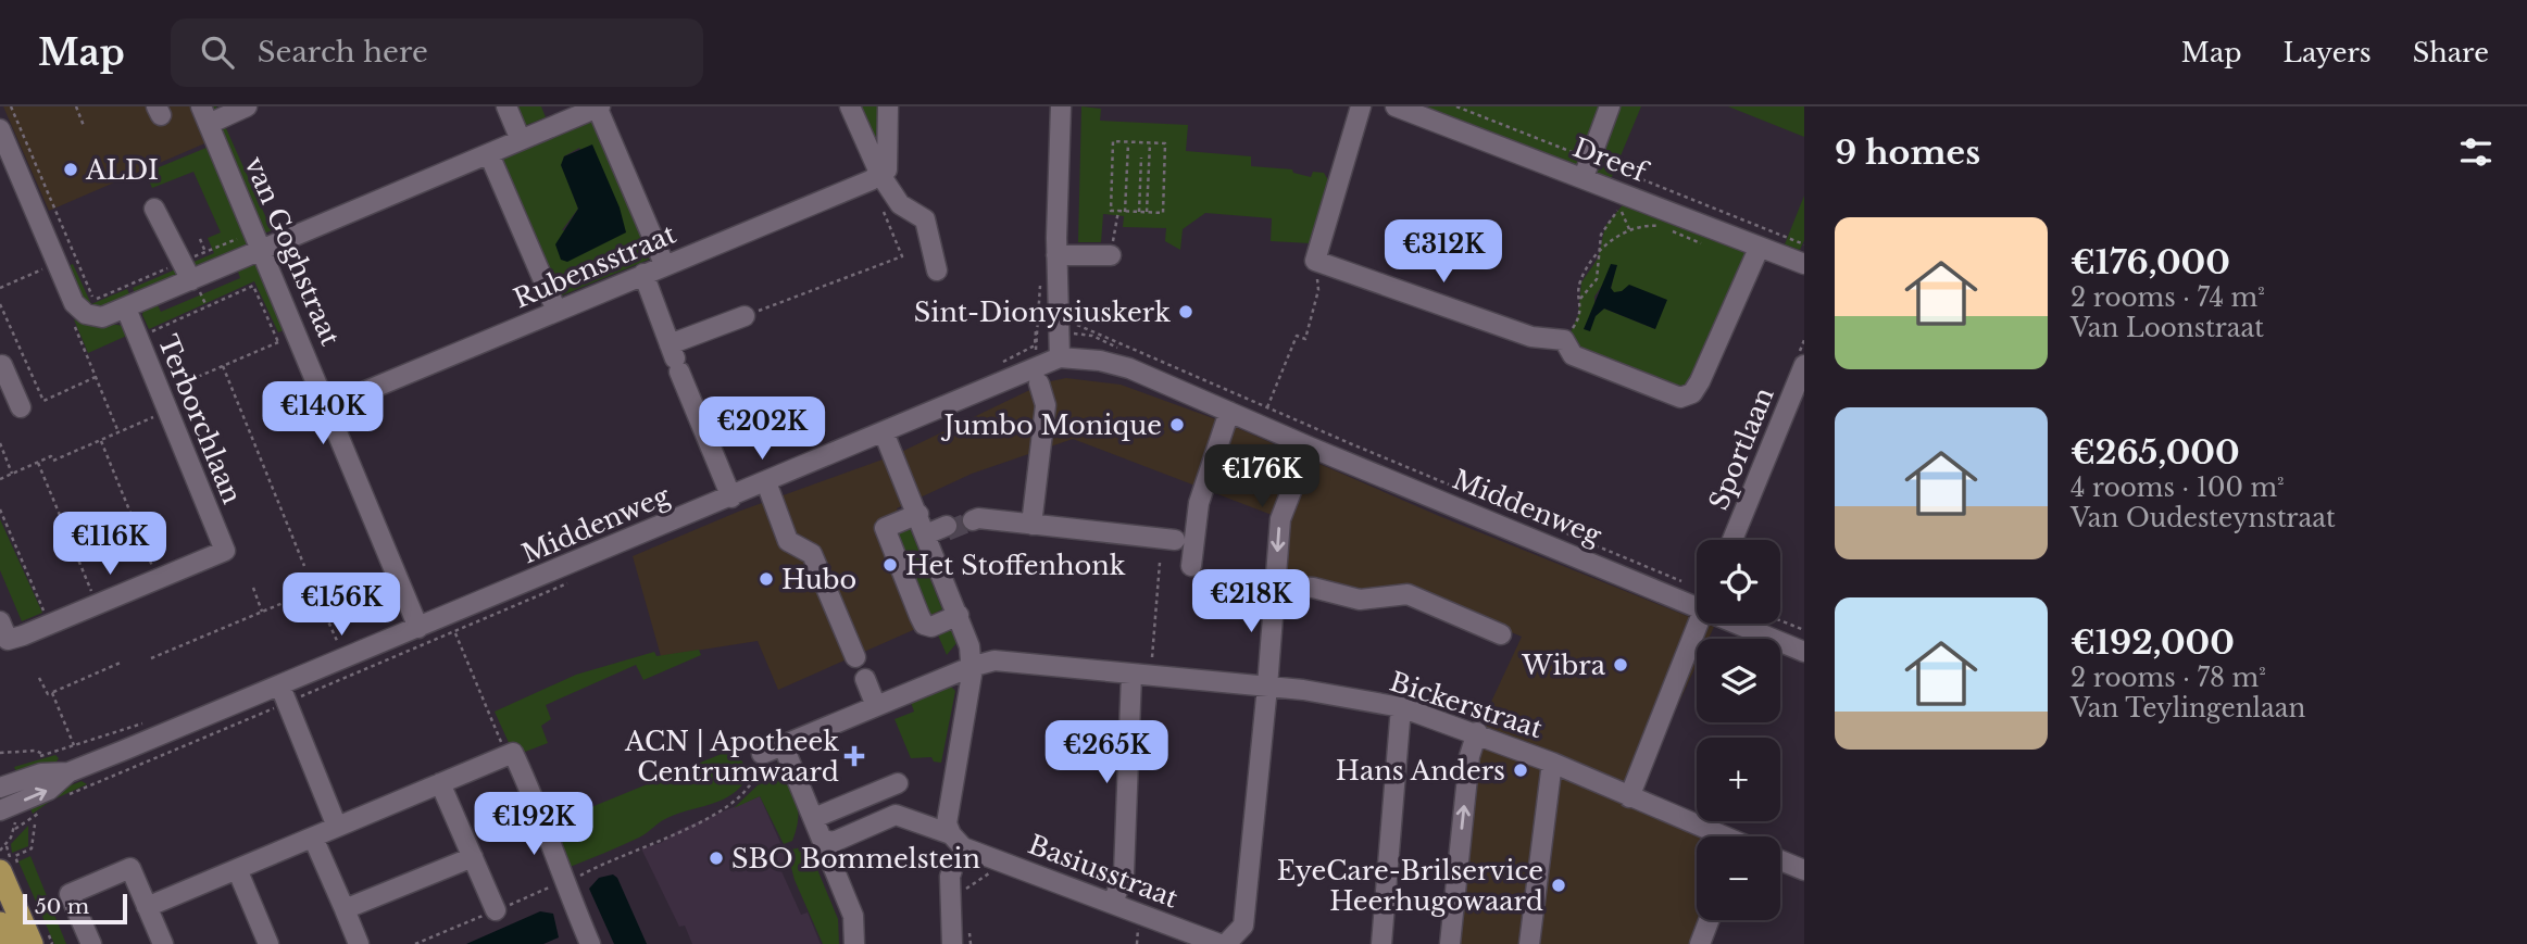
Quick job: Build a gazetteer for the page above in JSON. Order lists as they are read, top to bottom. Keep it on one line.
{"streets":{"street":["Dreef","van Goghstraat","Rubensstraat","Terborchlaan","Sportlaan","Middenweg","Bickerstraat","Basiusstraat"]},"crossings":[["van Goghstraat","Rubensstraat"],["van Goghstraat","Middenweg"]],"places":{"other":["ALDI","Sint-Dionysiuskerk","Jumbo Monique","Het Stoffenhonk","Hubo","Wibra","Hans Anders","SBO Bommelstein","EyeCare-Brilservice Heerhugowaard"],"health":["ACN | Apotheek Centrumwaard"]},"scale_bar":"50 m","page":{"header":"Map","search":"Search here","nav":["Map","Layers","Share"],"heading":"9 homes","list":[{"name":"€176,000","note":"2 rooms · 74 m² · Van Loonstraat"},{"name":"€265,000","note":"4 rooms · 100 m² · Van Oudesteynstraat"},{"name":"€192,000","note":"2 rooms · 78 m² · Van Teylingenlaan"}],"price":["€312K","€140K","€202K","€176K","€116K","€218K","€156K","€265K","€192K"],"map_buttons":["+","−"],"scale":"50 m"}}
